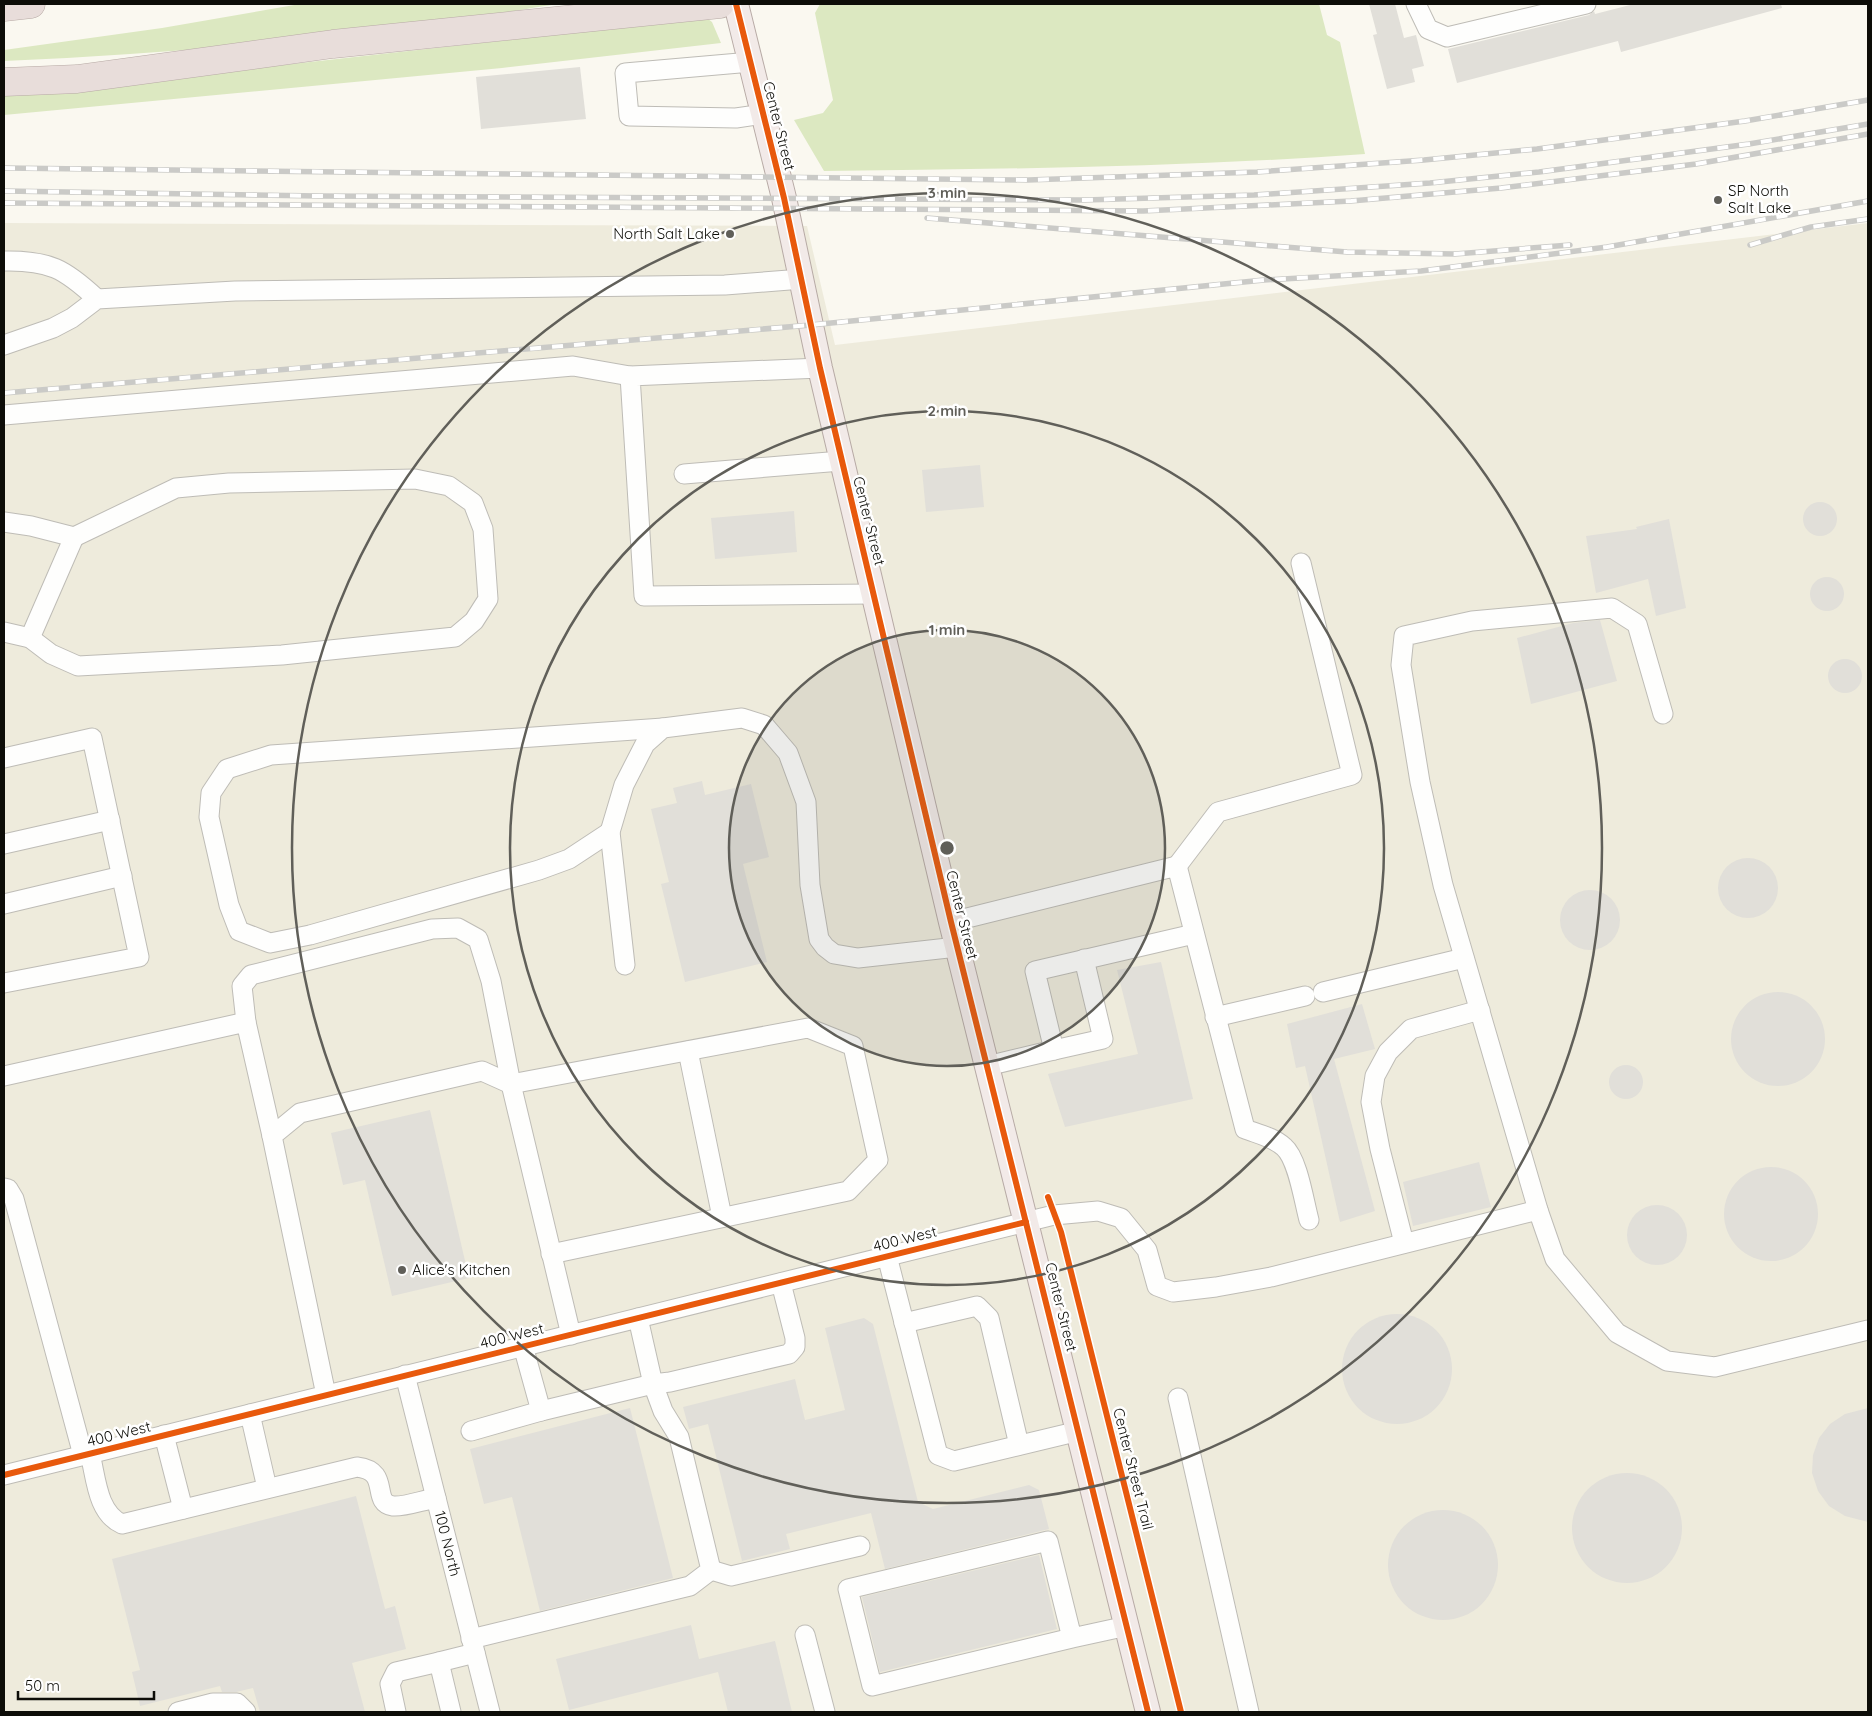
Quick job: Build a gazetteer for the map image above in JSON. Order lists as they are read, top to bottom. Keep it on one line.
{"streets":{"main road":["Center Street"],"street":["400 West","100 North"],"cycle path":["Center Street Trail"]},"crossings":[["Center Street","400 West"],["400 West","100 North"]],"places":["SP North Salt Lake","North Salt Lake","Alice's Kitchen"],"scale_bar":"50 m","rings":["3 min","2 min","1 min"]}
